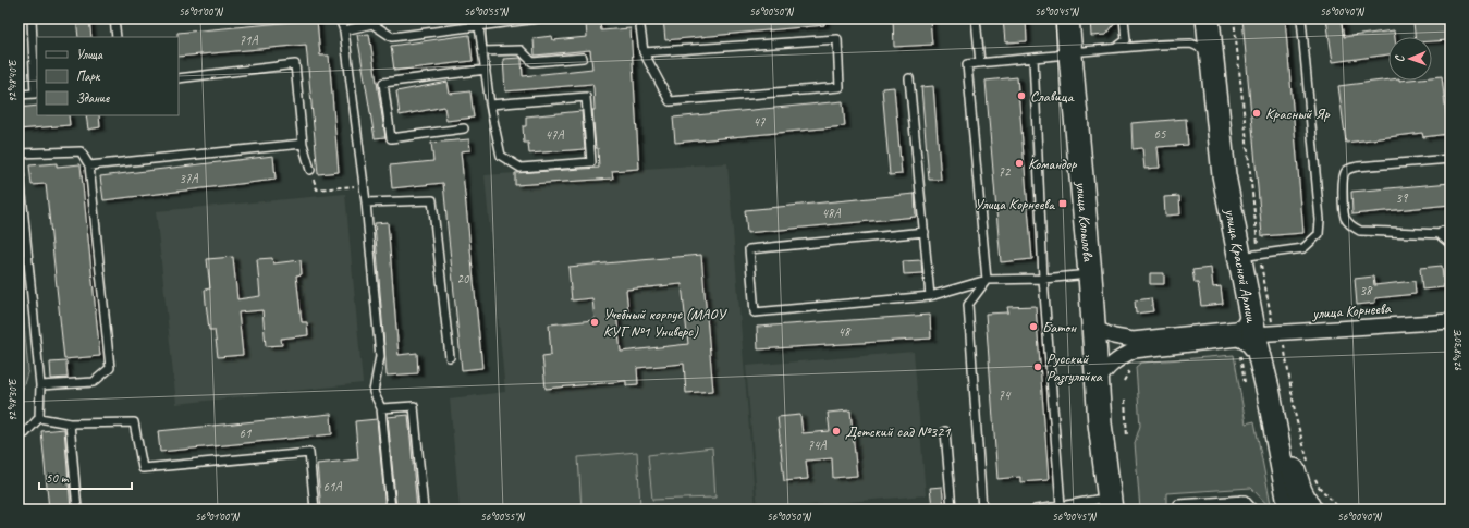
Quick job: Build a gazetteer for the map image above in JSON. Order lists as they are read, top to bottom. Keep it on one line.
{"streets":{"main road":["улица Копылова","улица Красной Армии"],"street":["улица Корнеева"]},"crossings":[["улица Красной Армии","улица Корнеева"]],"places":{"other":["Славица","Красный Яр","Командор","Учебный корпус (МАОУ КУГ №1 Универс)","Батон","Русский Разгуляйка","Детский сад №321"],"transit":["Улица Корнеева"]},"house_numbers":["71А","47","65","47А","72","37А","39","48А","20","38","48","74","61","74А","61А"],"legend":["Улица","Парк","Здание"],"scale_bar":"50 m","north":"left","coordinates":["56°01'00\"N","56°00'55\"N","56°00'50\"N","56°00'45\"N","56°00'40\"N","92°48'40\"E","92°48'30\"E"]}
